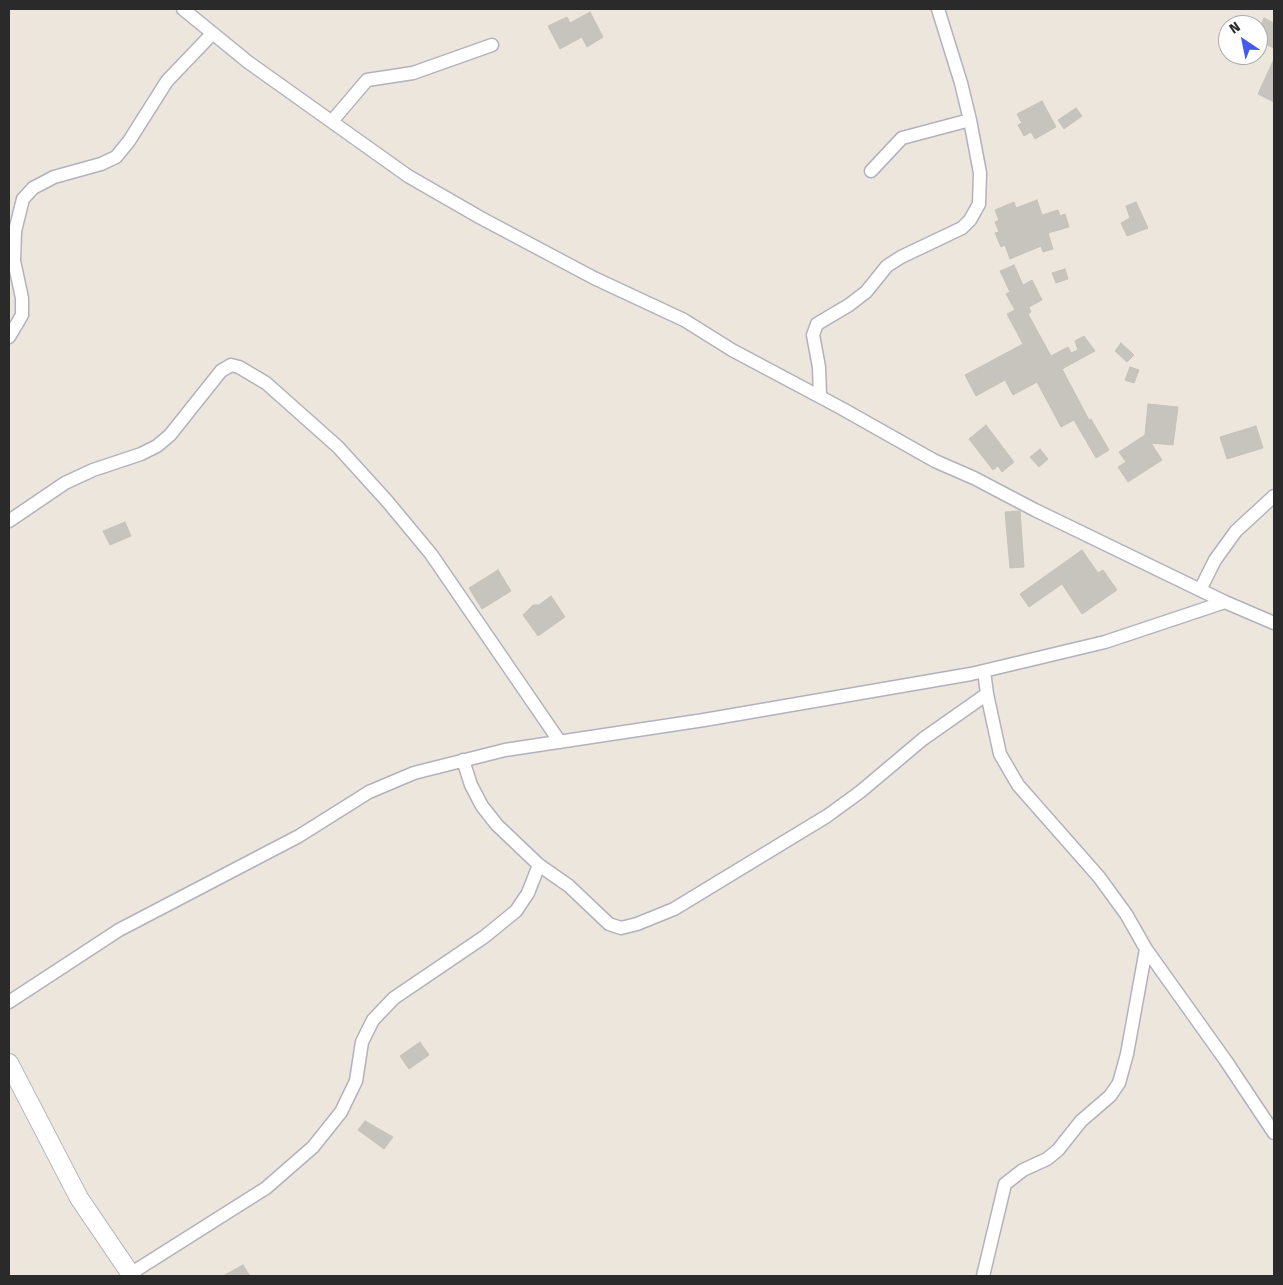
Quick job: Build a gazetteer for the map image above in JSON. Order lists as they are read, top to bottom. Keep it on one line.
{"north":"top left"}
